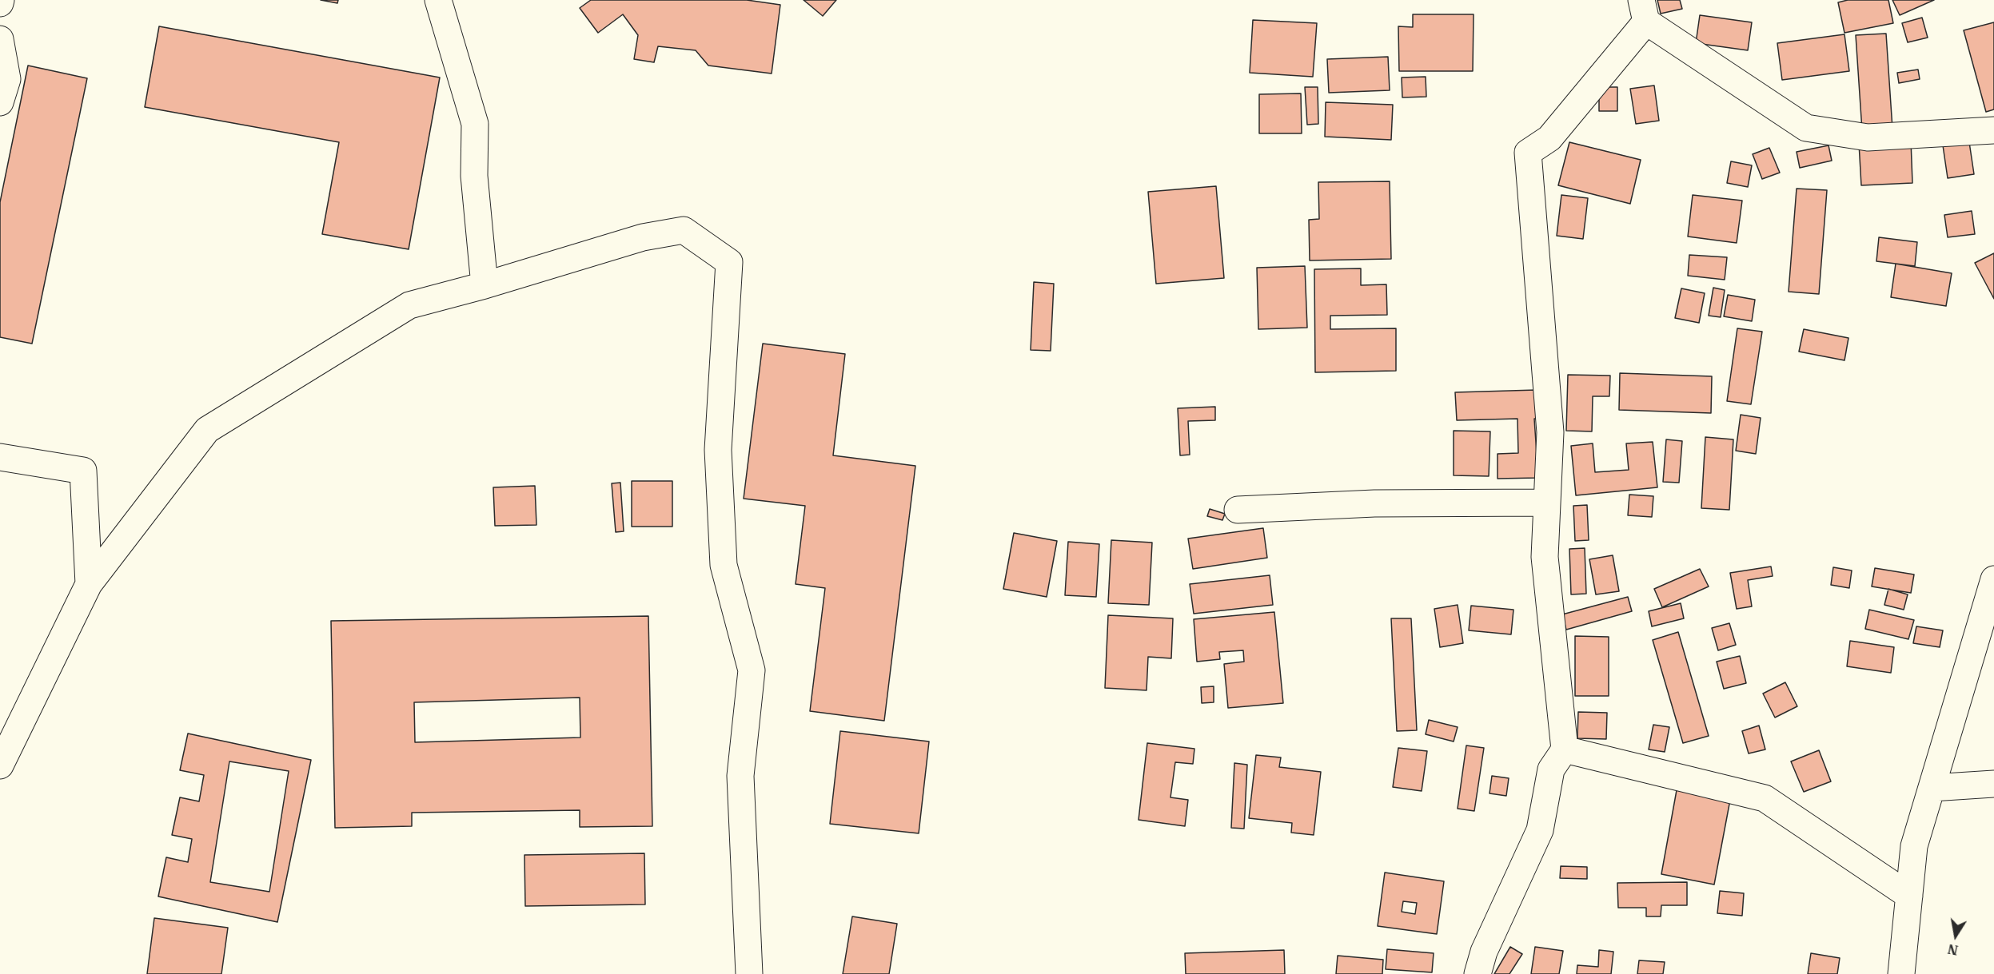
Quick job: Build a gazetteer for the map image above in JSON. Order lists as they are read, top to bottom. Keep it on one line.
{"north":"bottom"}
